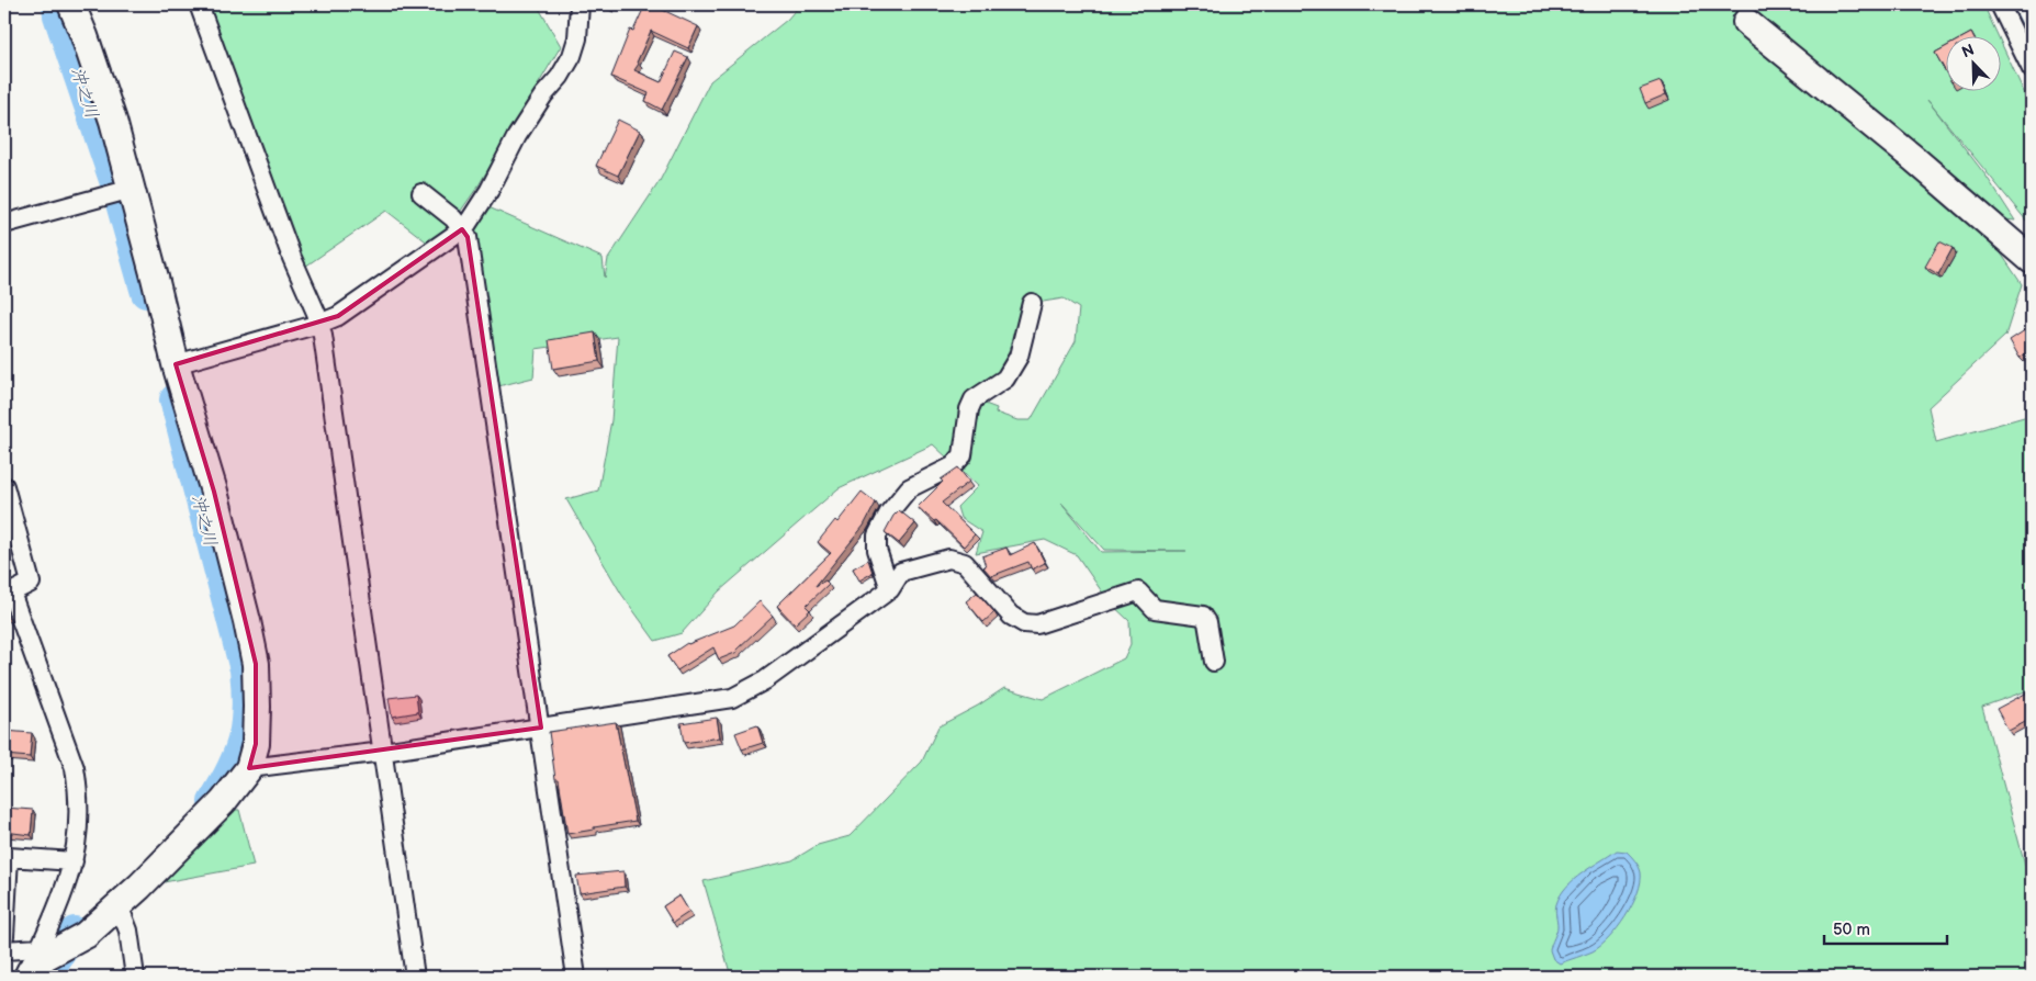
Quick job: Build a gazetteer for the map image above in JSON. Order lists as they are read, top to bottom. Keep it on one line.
{"water":["沖之川"],"scale_bar":"50 m","north":"top left"}
